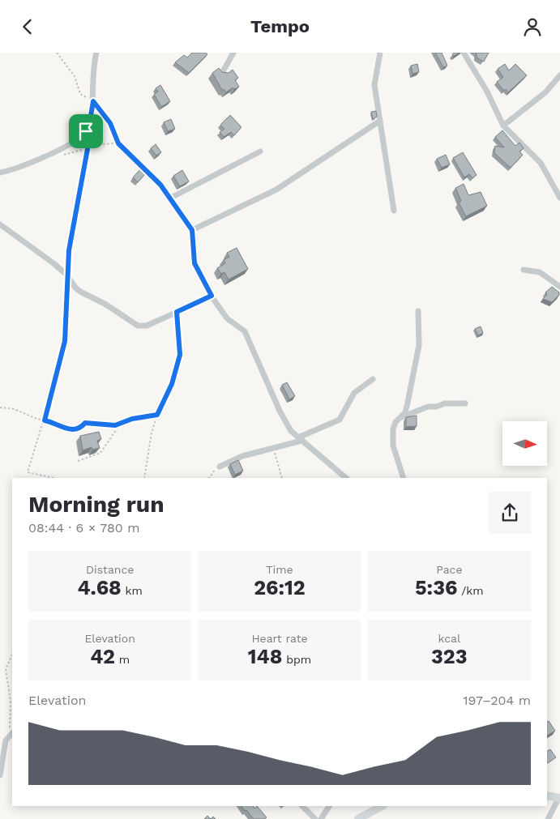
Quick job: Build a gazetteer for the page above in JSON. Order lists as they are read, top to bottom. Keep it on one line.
{"north":"right","page":{"header":"Tempo","heading":["Morning run","08:44 · 6 × 780 m"],"stats":[["Distance","4.68 km"],["Time","26:12"],["Pace","5:36 /km"],["Elevation","42 m"],["Heart rate","148 bpm"],["kcal","323"]],"chart":["Elevation","197–204 m"]}}
